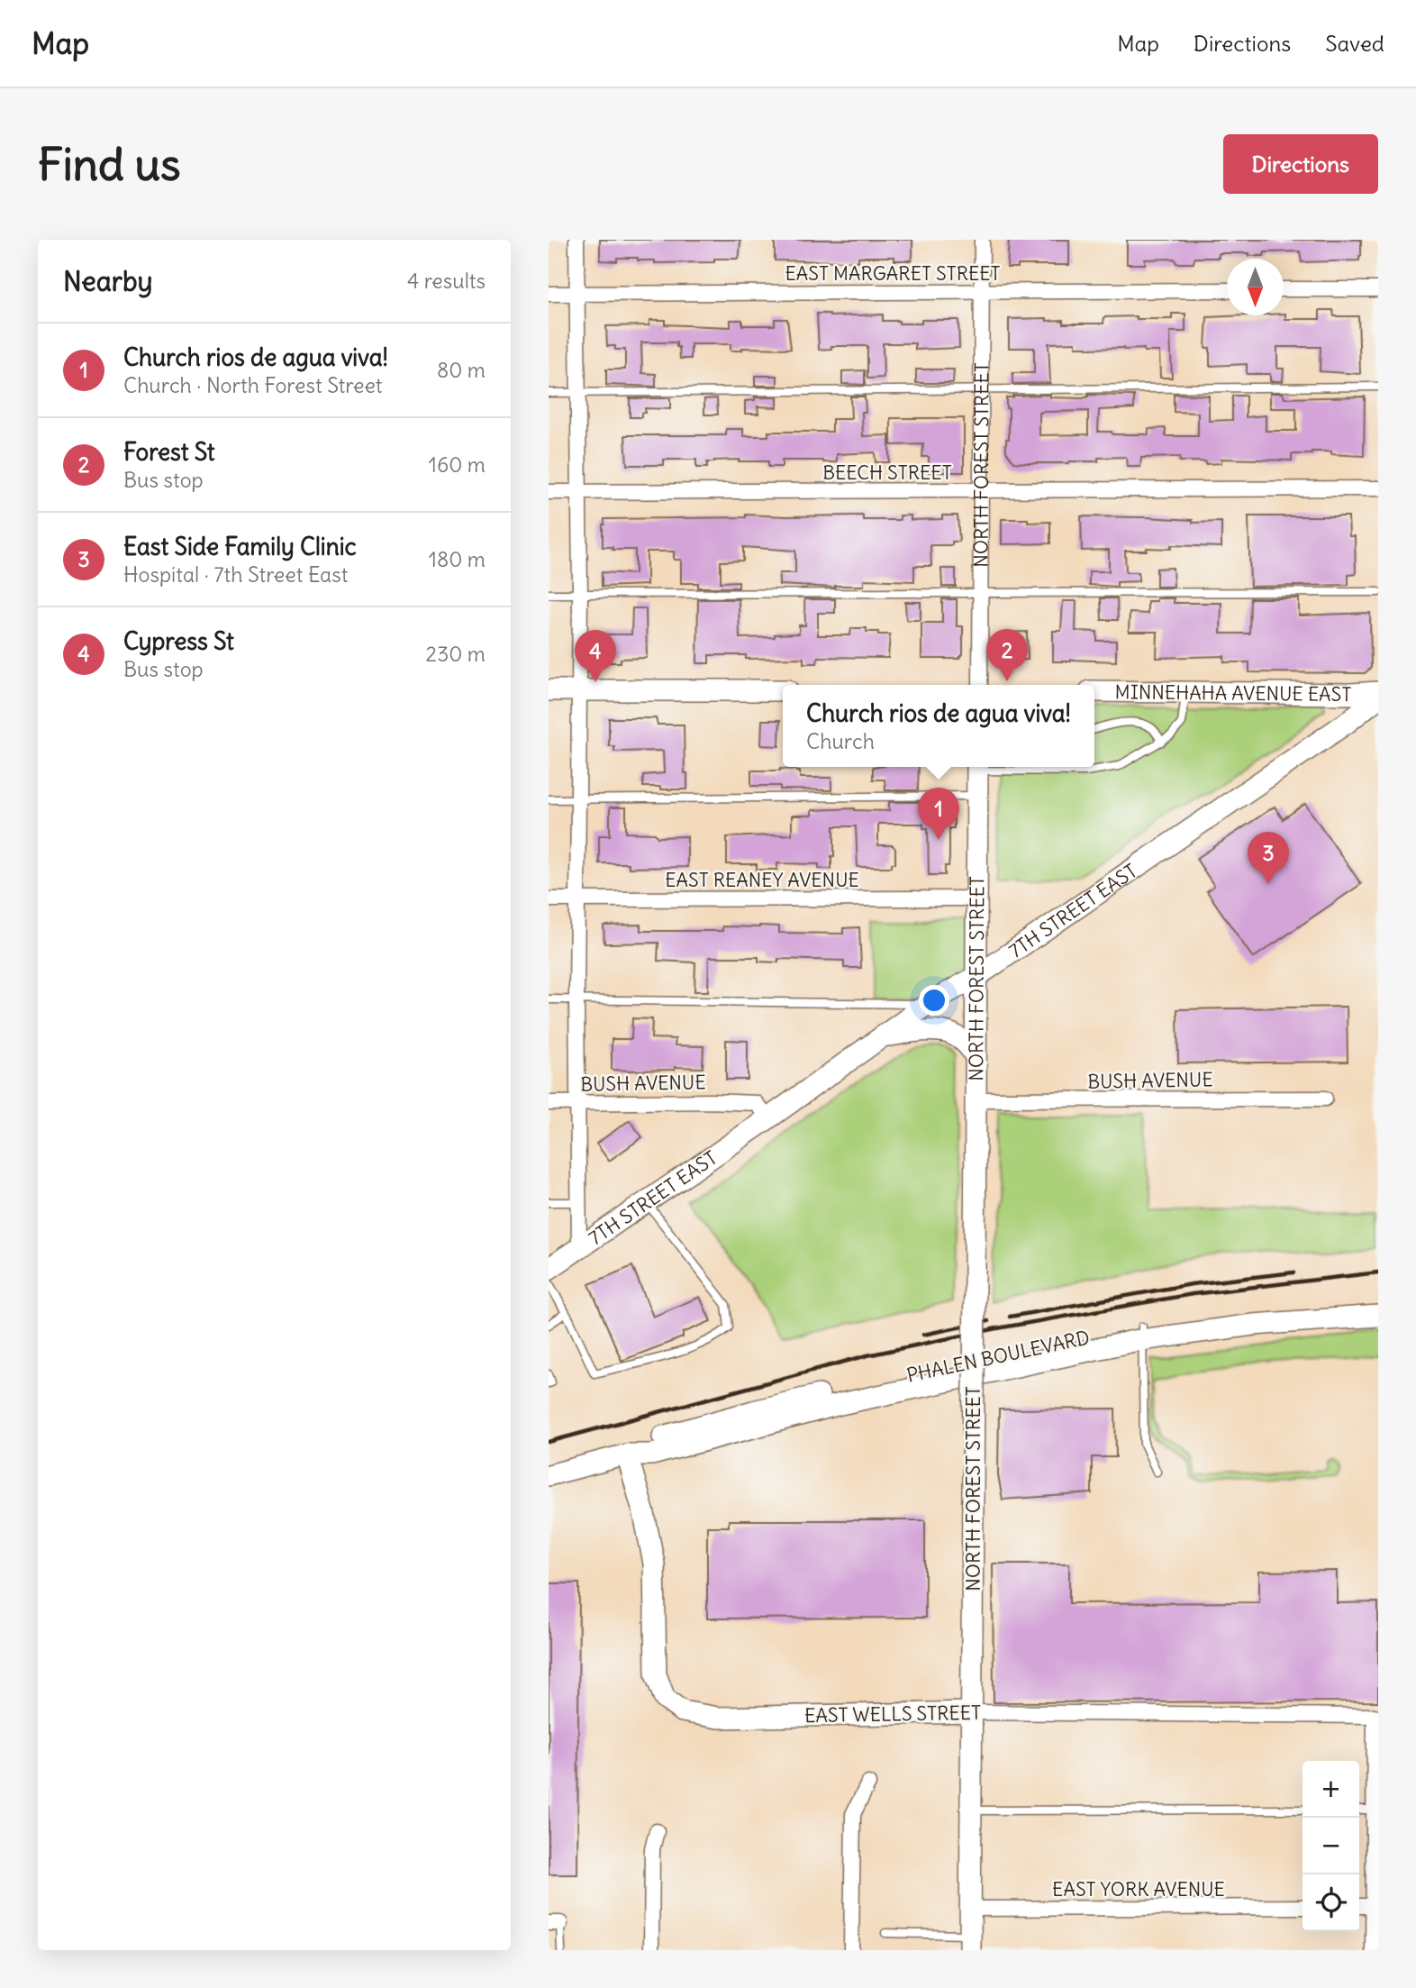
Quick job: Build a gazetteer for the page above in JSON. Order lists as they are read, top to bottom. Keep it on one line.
{"streets":{"street":["EAST MARGARET STREET","NORTH FOREST STREET","BEECH STREET","MINNEHAHA AVENUE EAST","EAST REANEY AVENUE","7TH STREET EAST","BUSH AVENUE","PHALEN BOULEVARD","EAST WELLS STREET","EAST YORK AVENUE"]},"crossings":[["EAST MARGARET STREET","NORTH FOREST STREET"],["NORTH FOREST STREET","BEECH STREET"],["NORTH FOREST STREET","EAST REANEY AVENUE"],["NORTH FOREST STREET","7TH STREET EAST"],["NORTH FOREST STREET","BUSH AVENUE"],["NORTH FOREST STREET","EAST WELLS STREET"],["NORTH FOREST STREET","EAST YORK AVENUE"],["7TH STREET EAST","BUSH AVENUE"],["PHALEN BOULEVARD","EAST WELLS STREET"]],"north":"bottom","page":{"header":"Map","nav":["Map","Directions","Saved"],"buttons":"Directions","title":"Find us","heading":["Nearby","4 results"],"list":[{"mark":"1","name":"Church rios de agua viva!","note":"Church · North Forest Street","value":"80 m"},{"mark":"2","name":"Forest St","note":"Bus stop","value":"160 m"},{"mark":"3","name":"East Side Family Clinic","note":"Hospital · 7th Street East","value":"180 m"},{"mark":"4","name":"Cypress St","note":"Bus stop","value":"230 m"}],"pins":["2","4","1","3"],"popup":["Church rios de agua viva!","Church"],"map_buttons":["+","−"]}}
